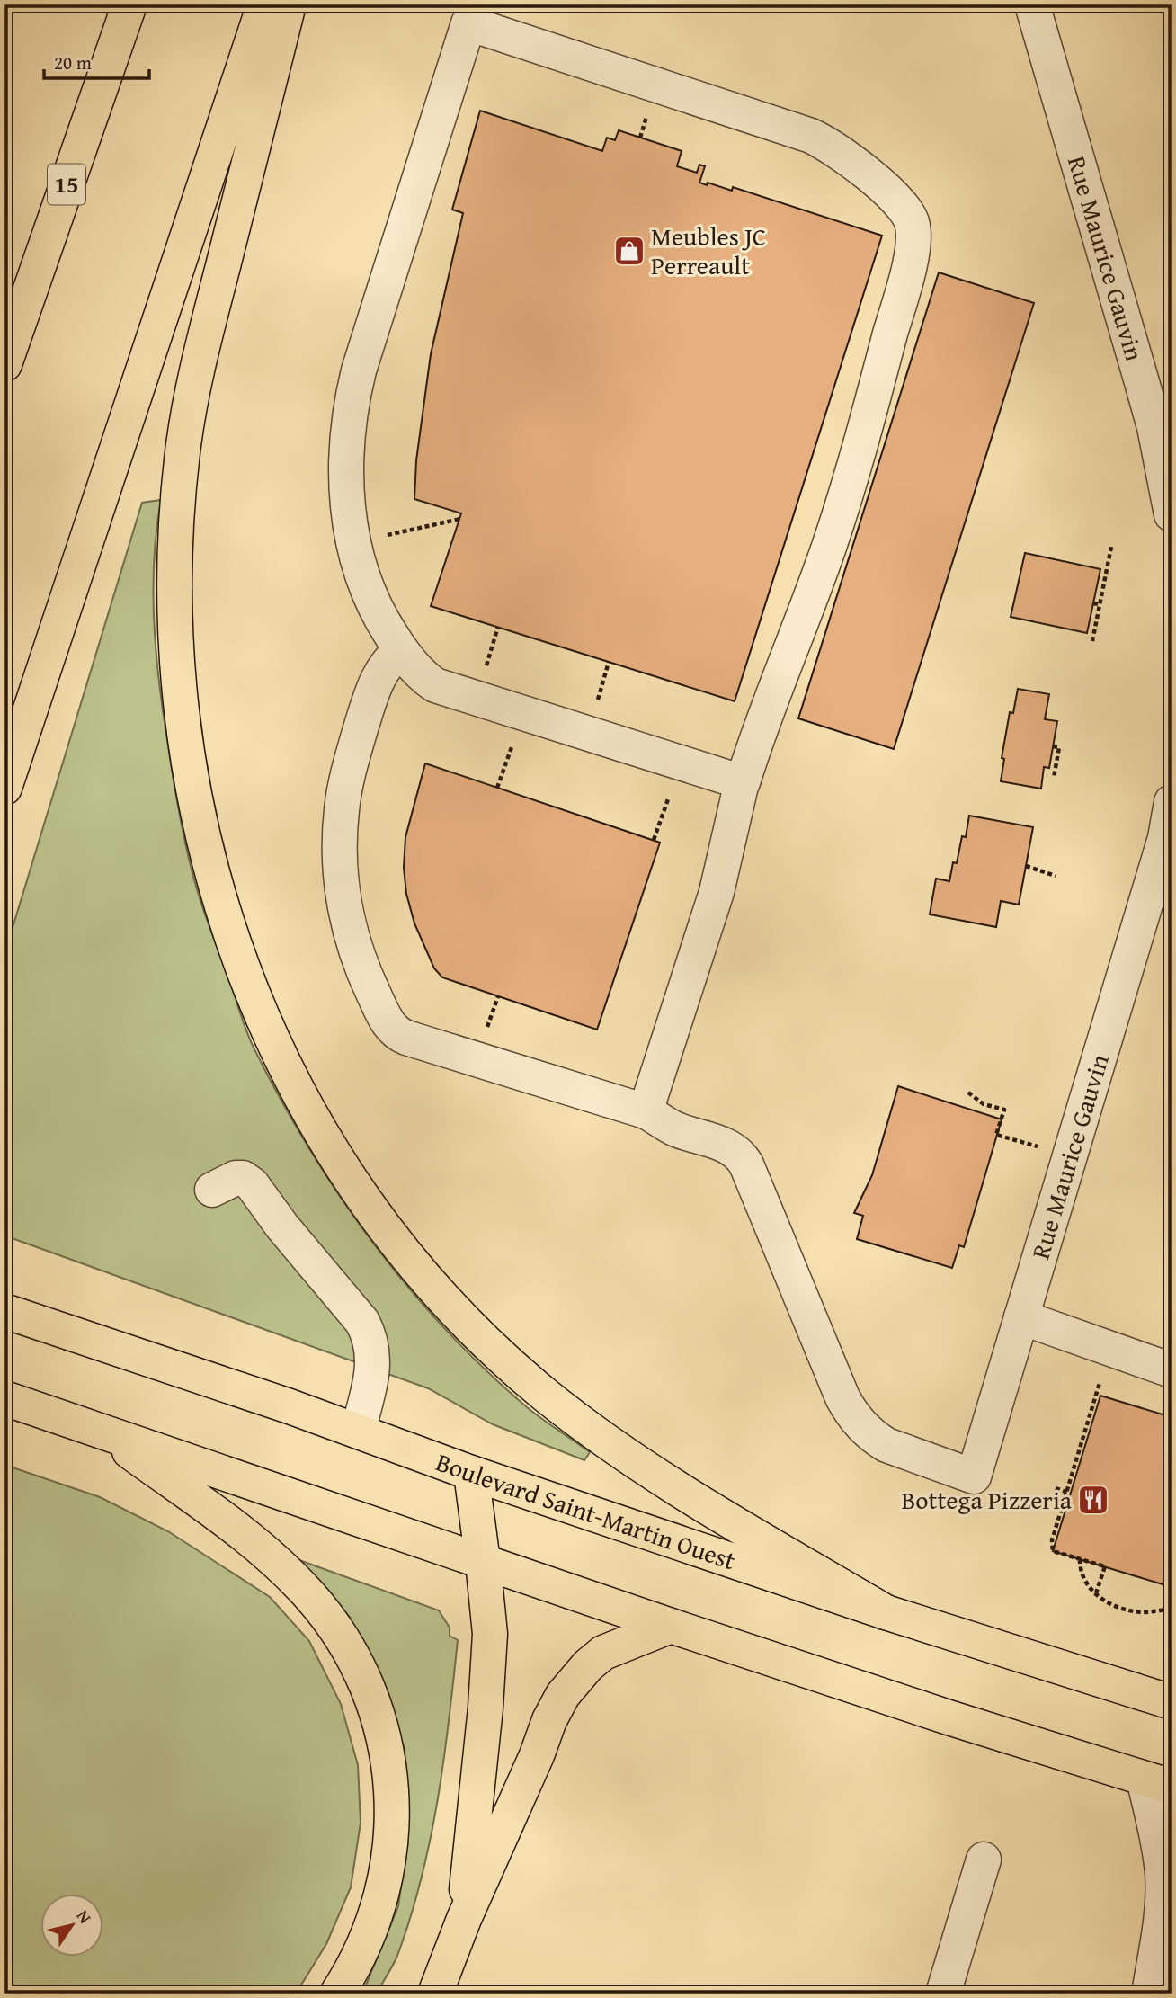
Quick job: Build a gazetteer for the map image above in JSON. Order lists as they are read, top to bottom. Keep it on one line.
{"streets":{"main road":["15","Boulevard Saint-Martin Ouest"],"street":["Rue Maurice Gauvin"]},"places":{"shop":["Meubles JC Perreault"],"restaurant":["Bottega Pizzeria"]},"scale_bar":"20 m","north":"top right"}
